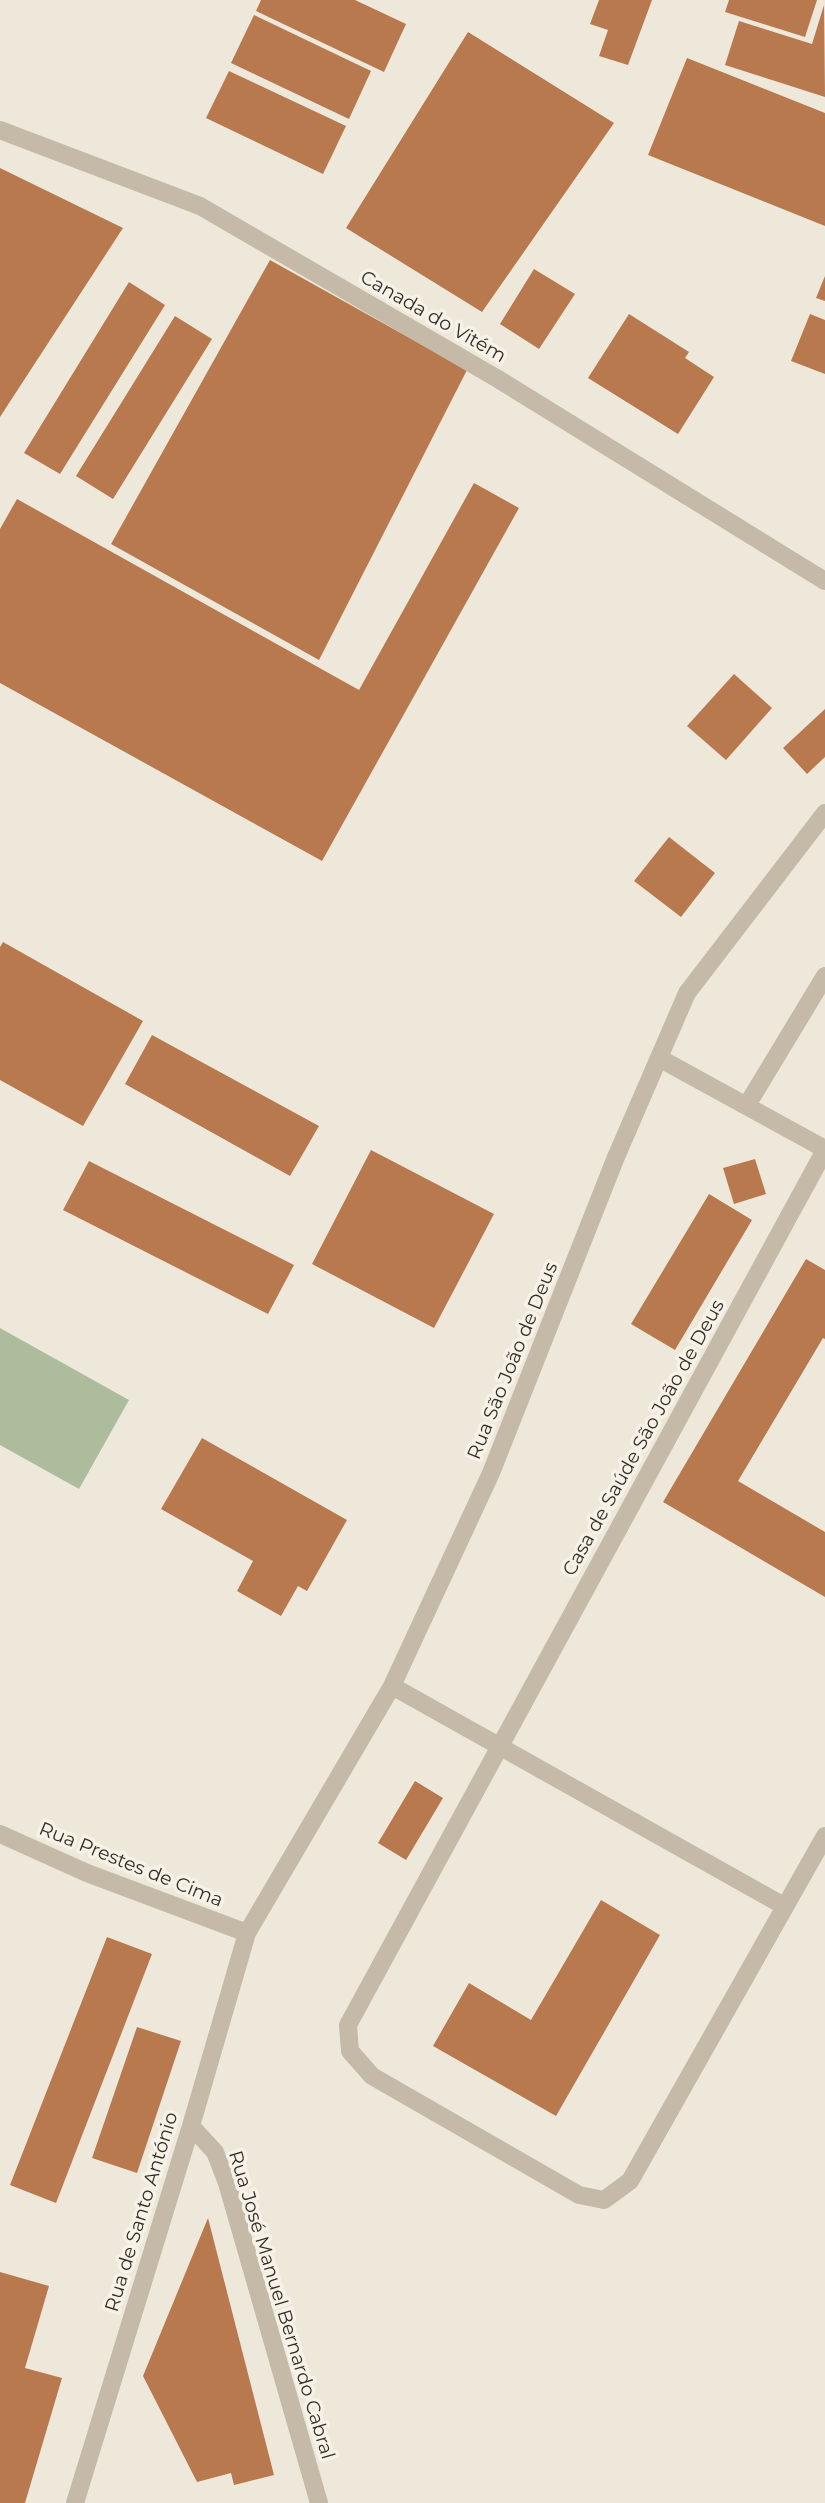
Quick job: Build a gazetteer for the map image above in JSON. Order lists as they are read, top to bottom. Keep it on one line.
{"streets":{"street":["Canada do Vitém","Rua São João de Deus","Casa de Saúde São João de Deus","Rua Prestes de Cima","Rua de Santo António","Rua José Manuel Bernardo Cabral"]},"crossings":[["Rua São João de Deus","Casa de Saúde São João de Deus"],["Rua São João de Deus","Rua Prestes de Cima"],["Rua São João de Deus","Rua de Santo António"],["Rua Prestes de Cima","Rua de Santo António"],["Rua de Santo António","Rua José Manuel Bernardo Cabral"]]}
